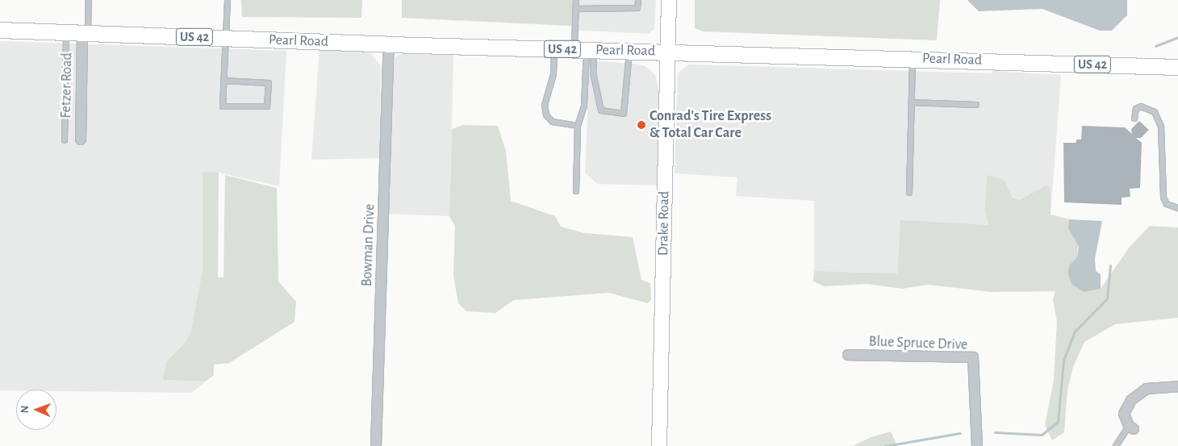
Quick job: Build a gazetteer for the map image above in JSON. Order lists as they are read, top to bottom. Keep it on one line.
{"streets":{"main road":["US 42","Pearl Road"],"street":["Fetzer Road","Drake Road","Bowman Drive","Blue Spruce Drive"]},"crossings":[["Pearl Road","Fetzer Road"],["Pearl Road","Drake Road"],["Pearl Road","Bowman Drive"]],"places":["Conrad's Tire Express & Total Car Care"],"north":"left"}
